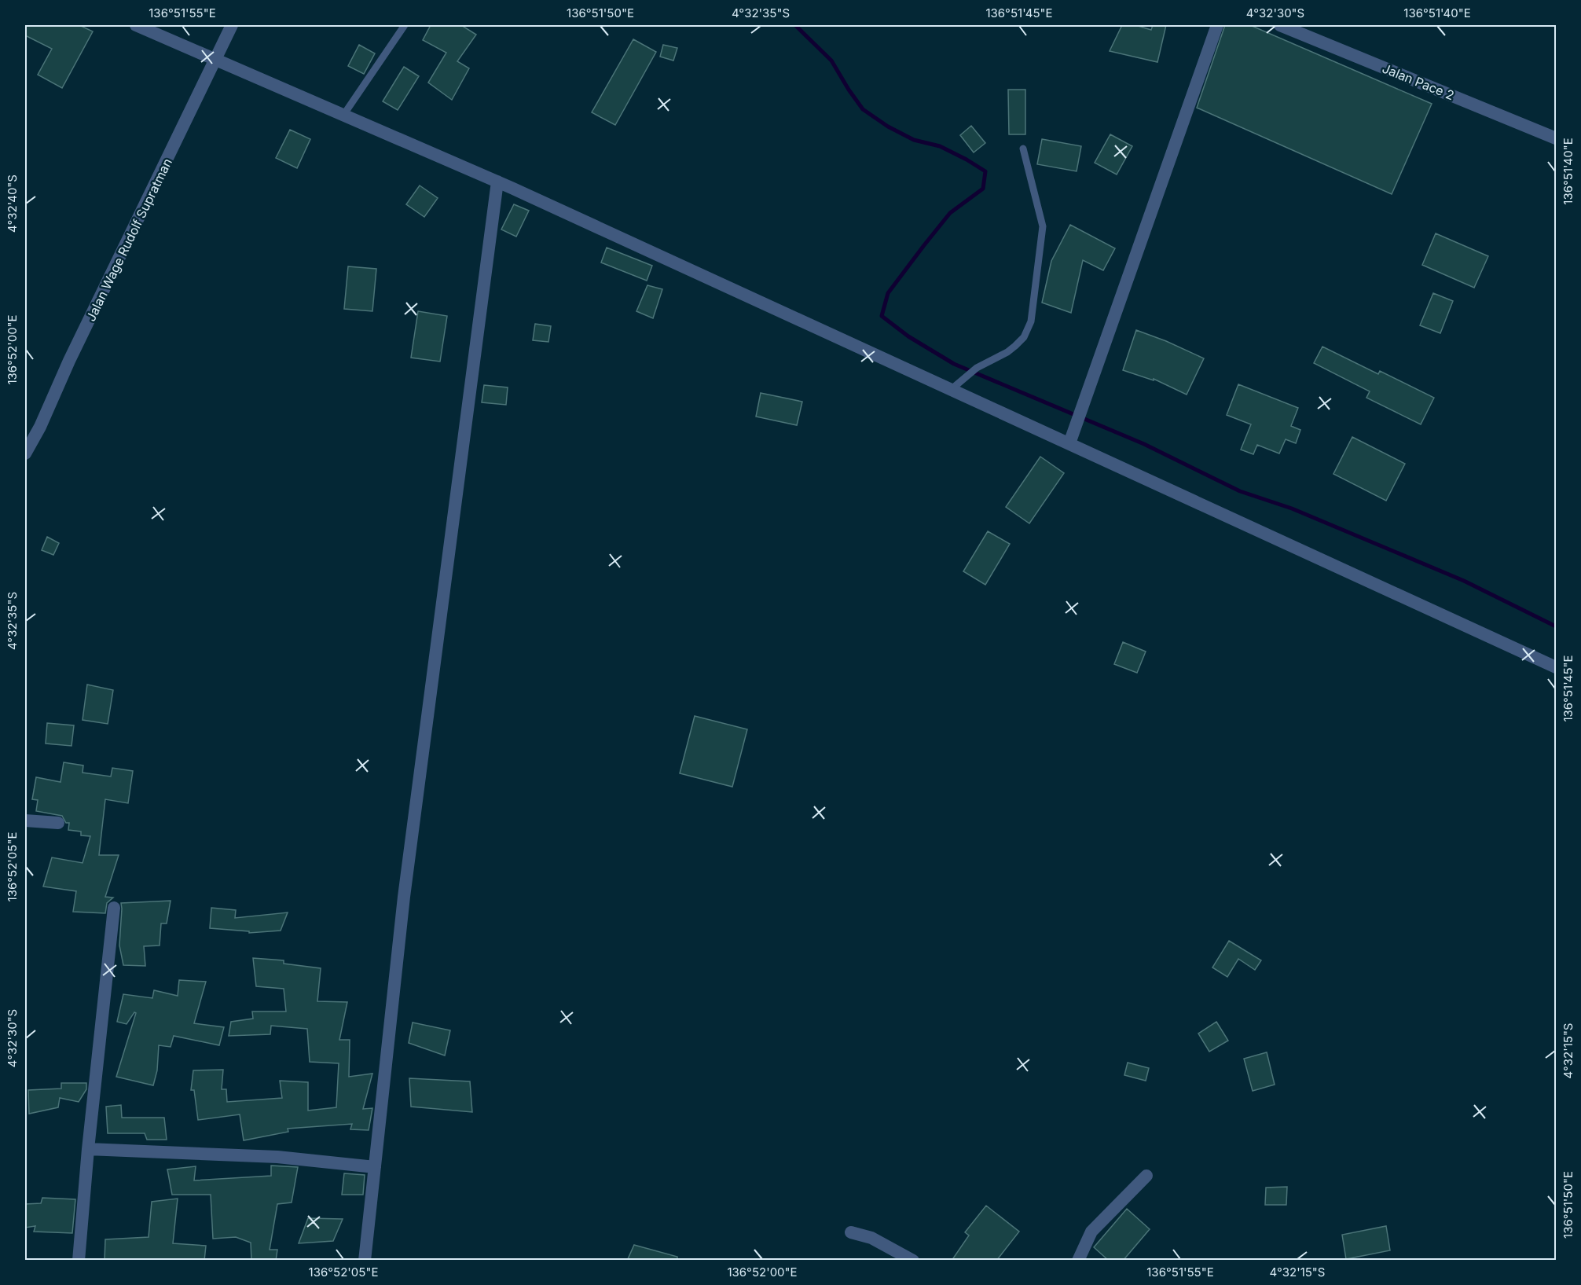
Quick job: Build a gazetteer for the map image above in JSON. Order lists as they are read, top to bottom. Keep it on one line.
{"streets":{"street":["Jalan Pace 2","Jalan Wage Rudolf Supratman"]},"coordinates":["136°51'55\"E","136°51'50\"E","4°32'35\"S","136°51'45\"E","4°32'30\"S","136°51'40\"E","4°32'40\"S","136°52'00\"E","136°52'05\"E","4°32'15\"S"]}
